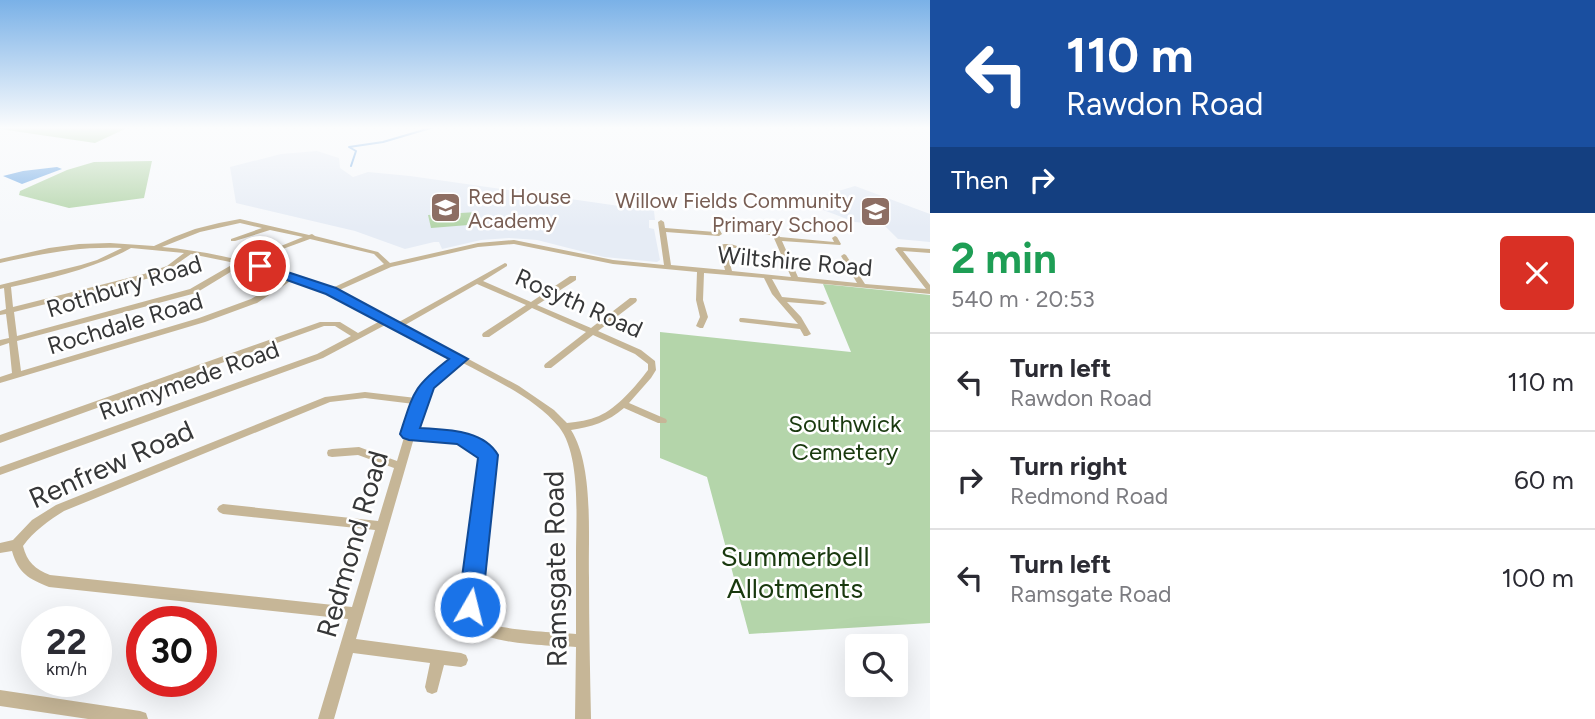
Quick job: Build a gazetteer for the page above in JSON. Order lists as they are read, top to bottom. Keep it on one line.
{"streets":{"street":["Wiltshire Road","Rothbury Road","Rosyth Road","Rochdale Road","Runnymede Road","Renfrew Road","Redmond Road","Ramsgate Road"]},"crossings":[["Wiltshire Road","Ramsgate Road"],["Rothbury Road","Ramsgate Road"],["Rosyth Road","Runnymede Road"],["Rosyth Road","Ramsgate Road"],["Rochdale Road","Ramsgate Road"],["Runnymede Road","Ramsgate Road"],["Renfrew Road","Redmond Road"],["Redmond Road","Ramsgate Road"]],"parks":["Southwick Cemetery","Summerbell Allotments"],"places":{"school or university":["Red House Academy","Willow Fields Community Primary School"]},"page":{"turn":["110 m","Rawdon Road"],"then":"Then","heading":["2 min","540 m · 20:53"],"list":[{"name":"Turn left","note":"Rawdon Road","value":"110 m"},{"name":"Turn right","note":"Redmond Road","value":"60 m"},{"name":"Turn left","note":"Ramsgate Road","value":"100 m"}],"speed":"22 km/h","limit":"30"}}
